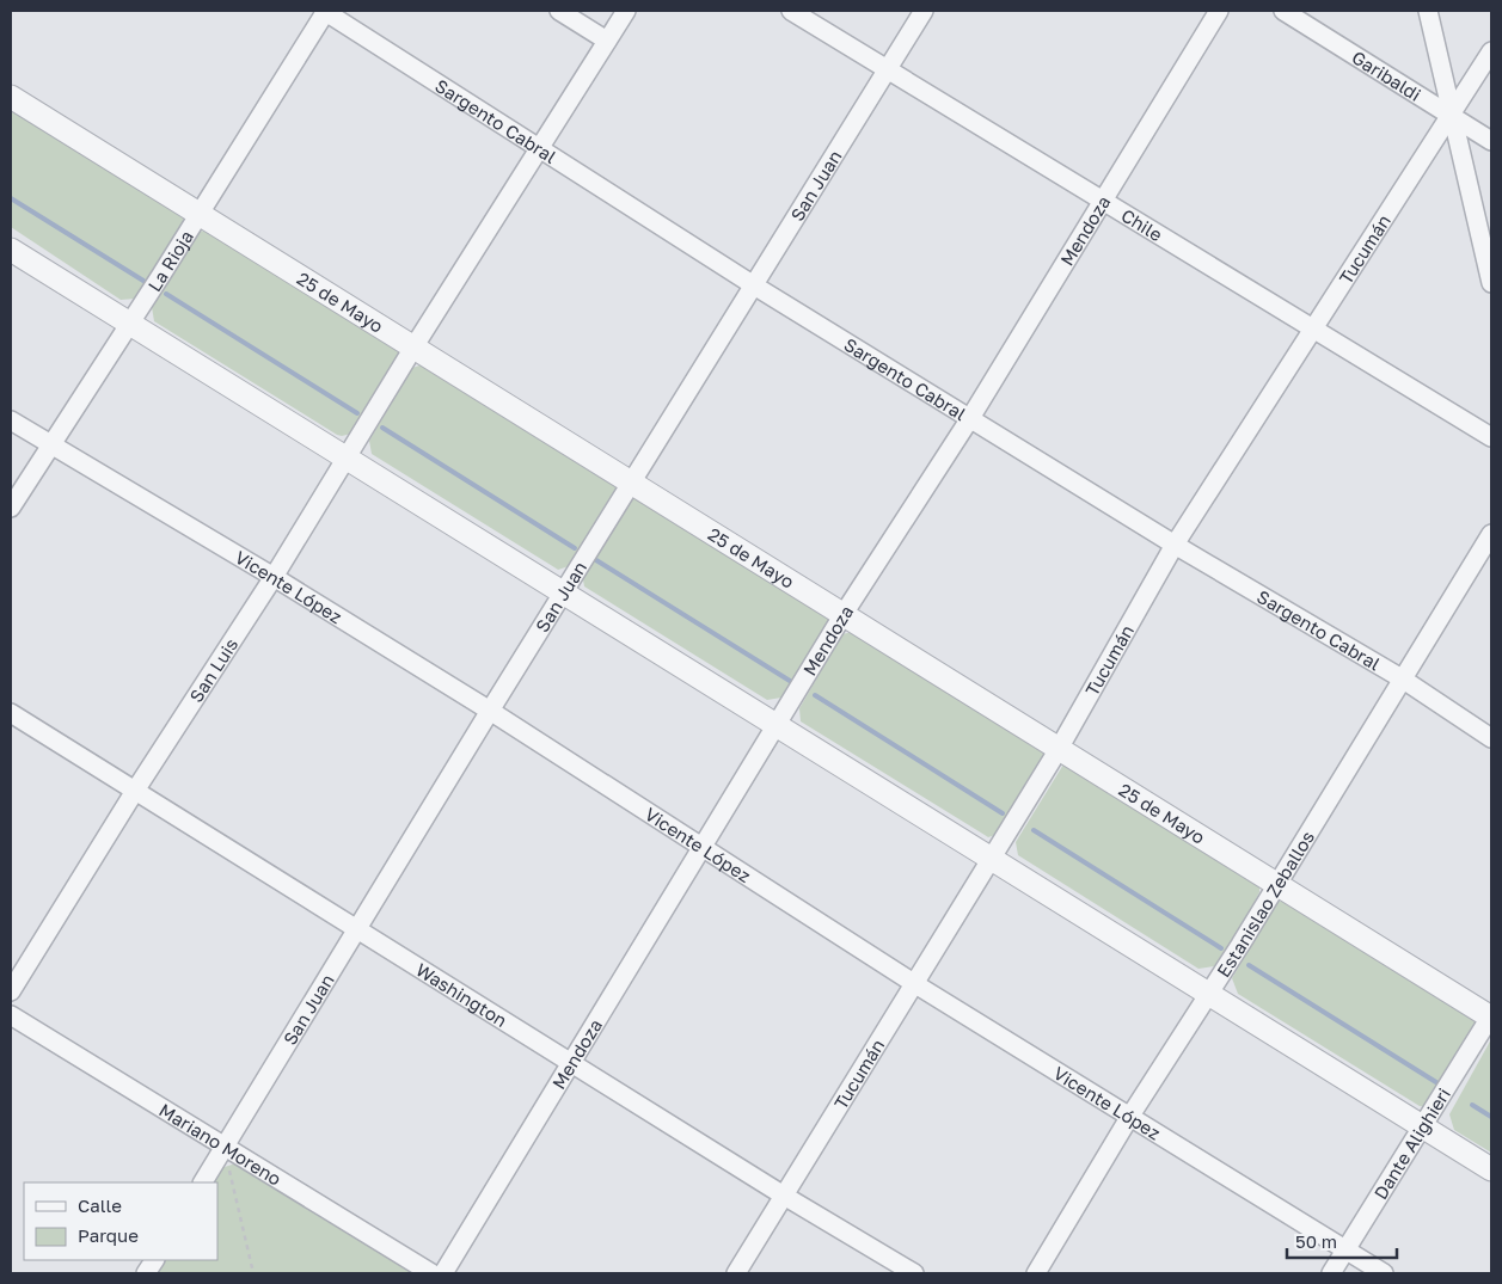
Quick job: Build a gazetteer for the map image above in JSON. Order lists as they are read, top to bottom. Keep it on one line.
{"streets":{"street":["Garibaldi","Sargento Cabral","San Juan","Chile","Mendoza","Tucumán","La Rioja","25 de Mayo","Vicente López","San Luis","Estanislao Zeballos","Washington","Dante Alighieri","Mariano Moreno"]},"crossings":[["Garibaldi","Tucumán"],["Sargento Cabral","San Juan"],["Sargento Cabral","Mendoza"],["Sargento Cabral","Tucumán"],["Sargento Cabral","La Rioja"],["Sargento Cabral","San Luis"],["Sargento Cabral","Estanislao Zeballos"],["San Juan","Chile"],["San Juan","25 de Mayo"],["San Juan","Vicente López"],["San Juan","Washington"],["San Juan","Mariano Moreno"],["Chile","Mendoza"],["Chile","Tucumán"],["Mendoza","25 de Mayo"],["Mendoza","Vicente López"],["Mendoza","Washington"],["Tucumán","25 de Mayo"],["Tucumán","Vicente López"],["Tucumán","Washington"],["La Rioja","25 de Mayo"],["La Rioja","Vicente López"],["25 de Mayo","San Luis"],["25 de Mayo","Estanislao Zeballos"],["25 de Mayo","Dante Alighieri"],["Vicente López","San Luis"],["Vicente López","Estanislao Zeballos"],["Vicente López","Dante Alighieri"],["San Luis","Washington"]],"legend":["Calle","Parque"],"scale_bar":"50 m"}
